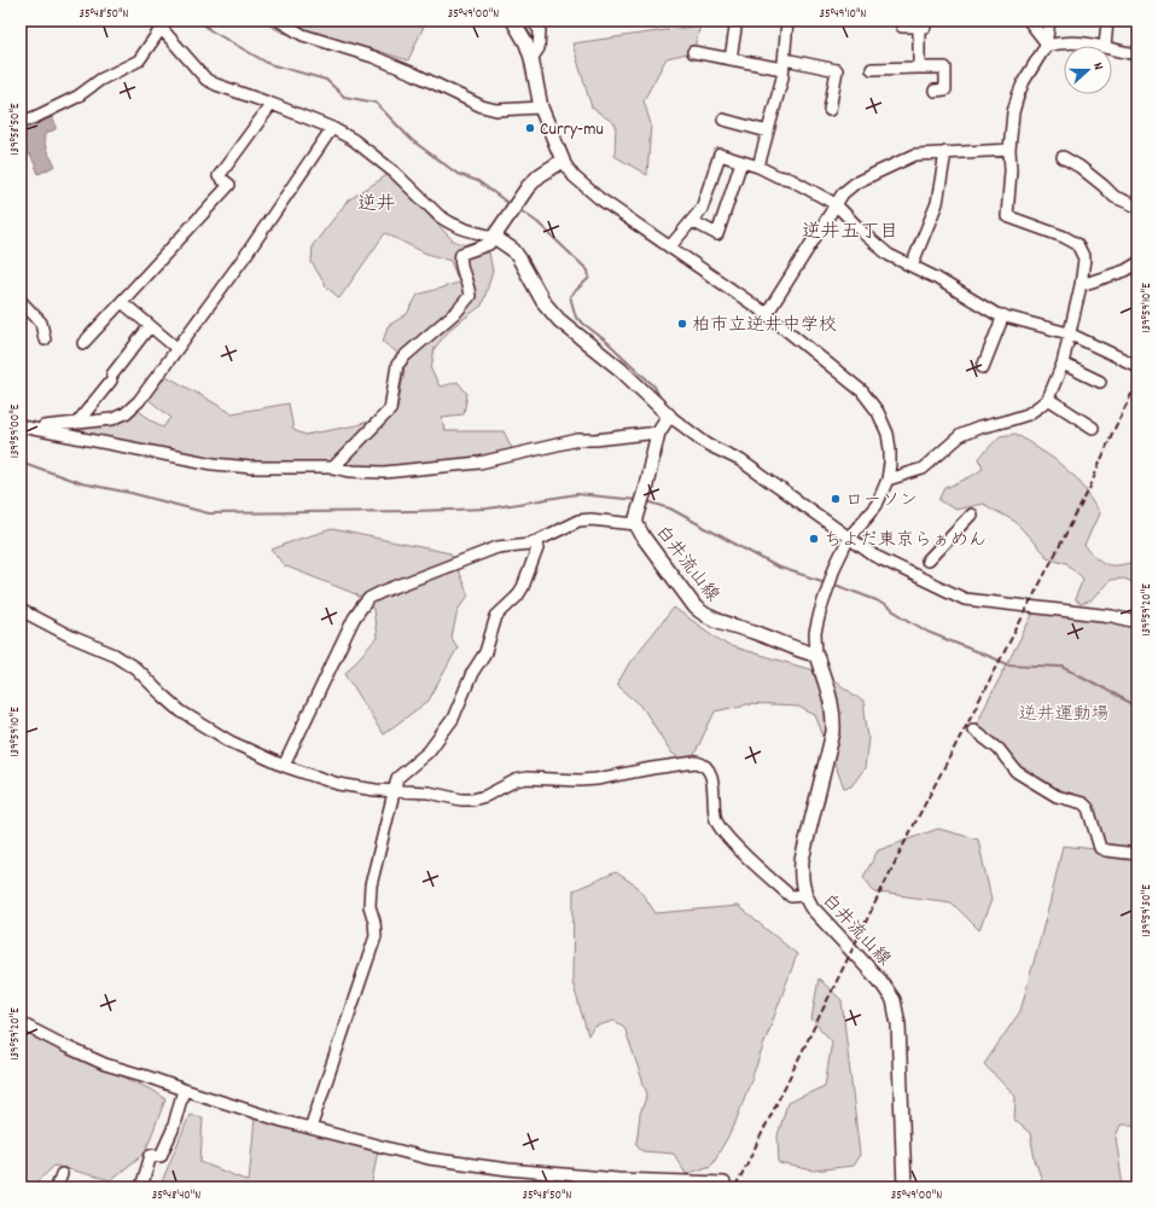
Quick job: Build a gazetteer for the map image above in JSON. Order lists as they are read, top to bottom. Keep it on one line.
{"streets":{"main road":["白井流山線"]},"districts":["逆井","逆井五丁目"],"parks":["逆井運動場"],"places":["Curry-mu","柏市立逆井中学校","ローソン","ちよだ東京らぁめん"],"north":"right","coordinates":["35°48'50\"N","35°49'00\"N","35°49'10\"N","139°58'50\"E","139°59'10\"E","139°59'00\"E","139°59'20\"E","139°59'30\"E","35°48'40\"N"]}
